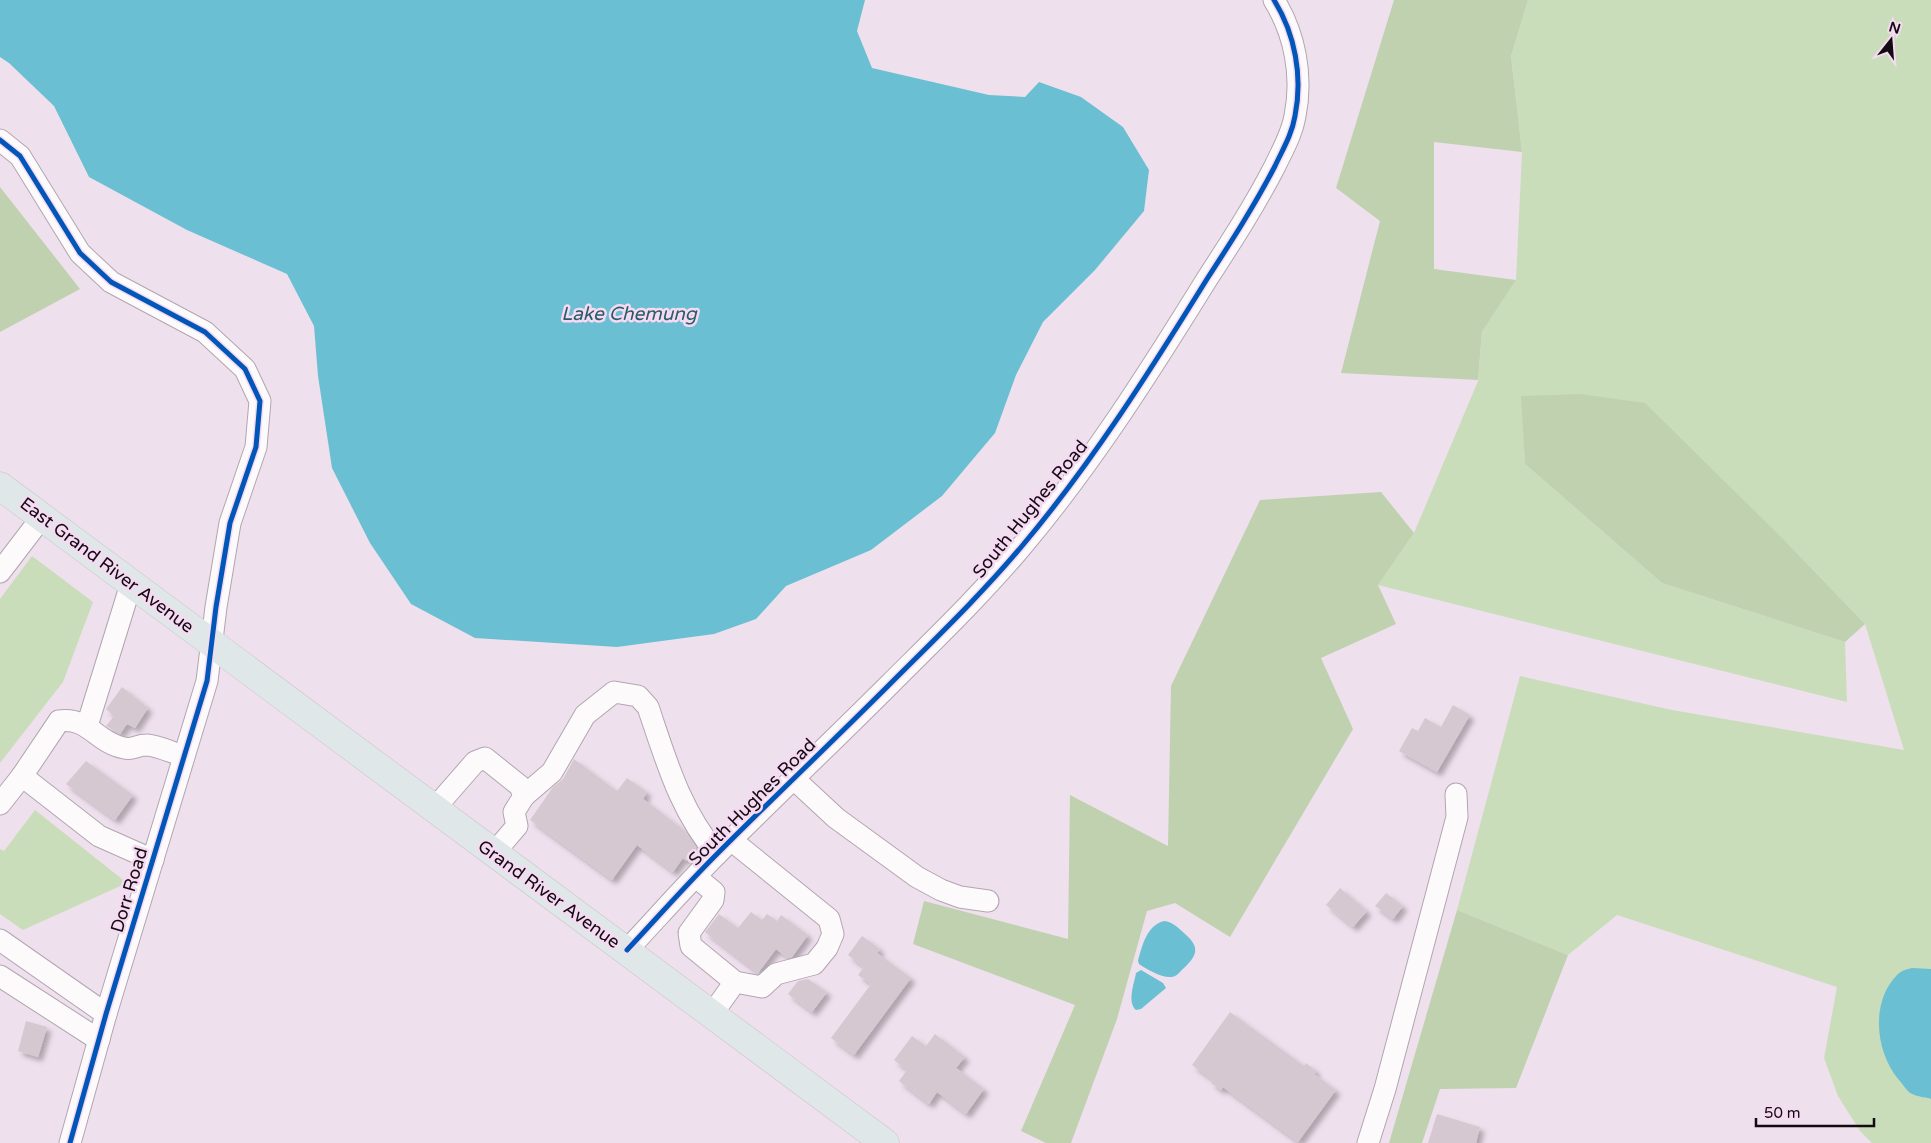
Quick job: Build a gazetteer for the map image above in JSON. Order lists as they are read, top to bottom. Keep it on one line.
{"streets":{"main road":["East Grand River Avenue","Grand River Avenue"],"street":["South Hughes Road","Dorr Road"]},"crossings":[["South Hughes Road","Grand River Avenue"],["East Grand River Avenue","Dorr Road"],["East Grand River Avenue","Grand River Avenue"],["Dorr Road","Grand River Avenue"]],"water":["Lake Chemung"],"scale_bar":"50 m","north":"top"}
